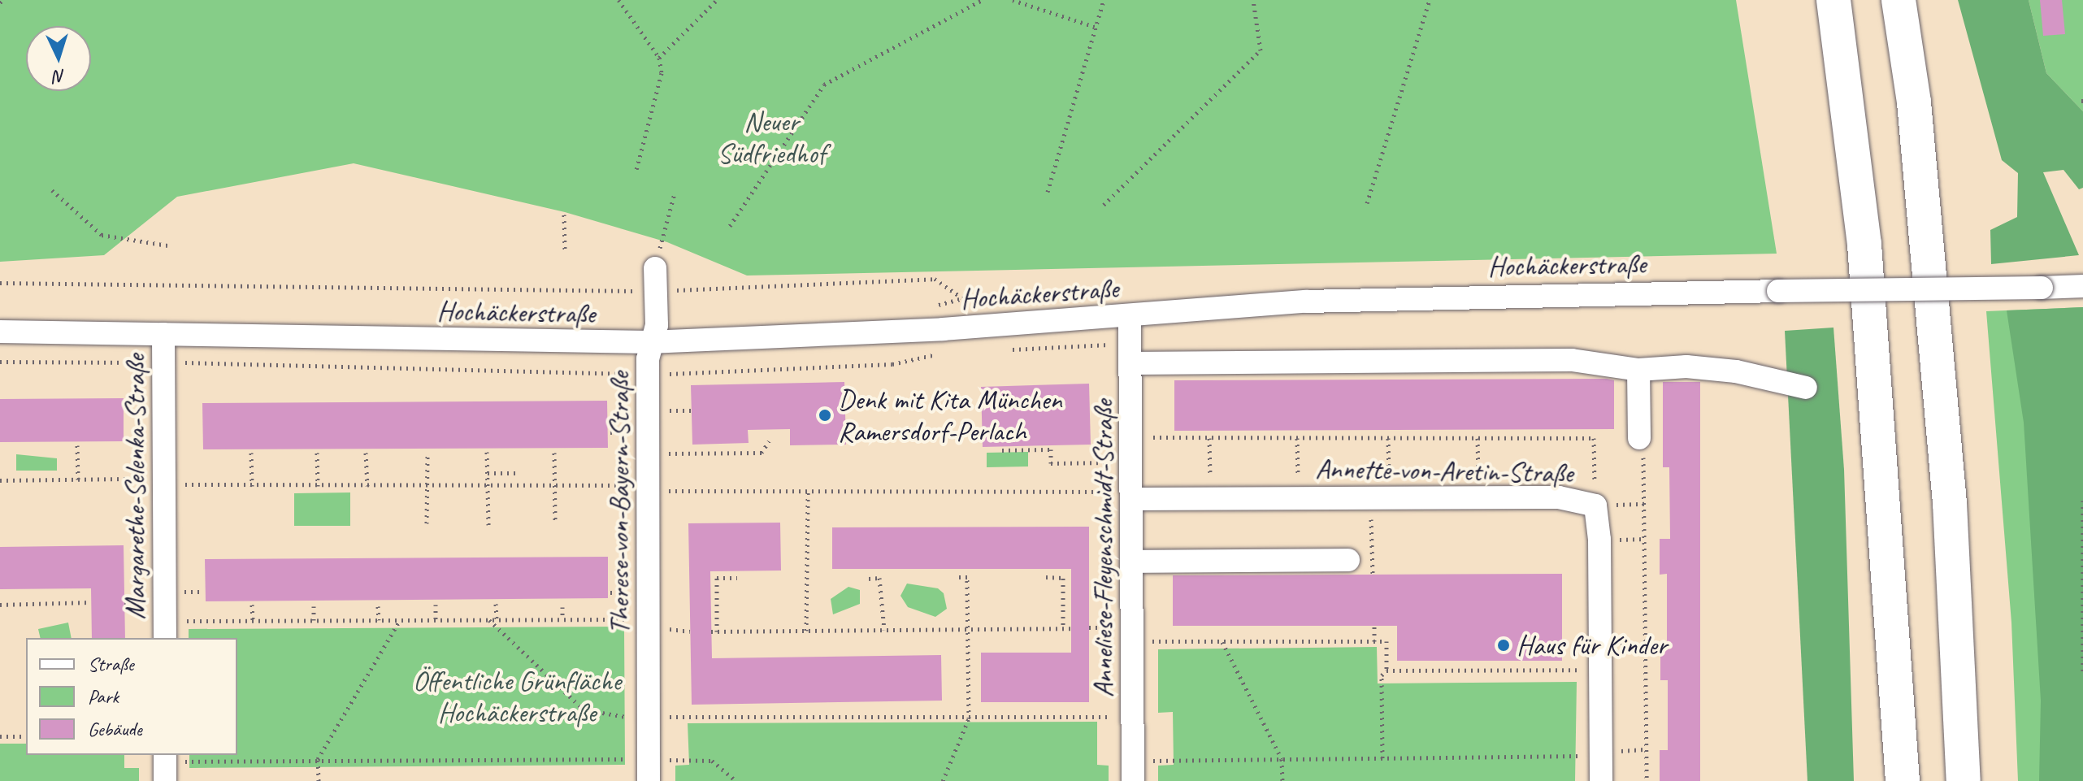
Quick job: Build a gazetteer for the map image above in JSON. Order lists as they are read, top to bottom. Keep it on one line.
{"streets":{"street":["Hochäckerstraße","Annette-von-Aretin-Straße","Margarethe-Selenka-Straße","Therese-von-Bayern-Straße","Anneliese-Fleyenschmidt-Straße"]},"crossings":[["Hochäckerstraße","Margarethe-Selenka-Straße"],["Hochäckerstraße","Therese-von-Bayern-Straße"],["Hochäckerstraße","Anneliese-Fleyenschmidt-Straße"],["Annette-von-Aretin-Straße","Anneliese-Fleyenschmidt-Straße"]],"parks":["Neuer Südfriedhof","Öffentliche Grünfläche Hochäckerstraße"],"places":["Denk mit Kita München Ramersdorf-Perlach","Haus für Kinder"],"legend":["Straße","Park","Gebäude"],"north":"bottom"}
